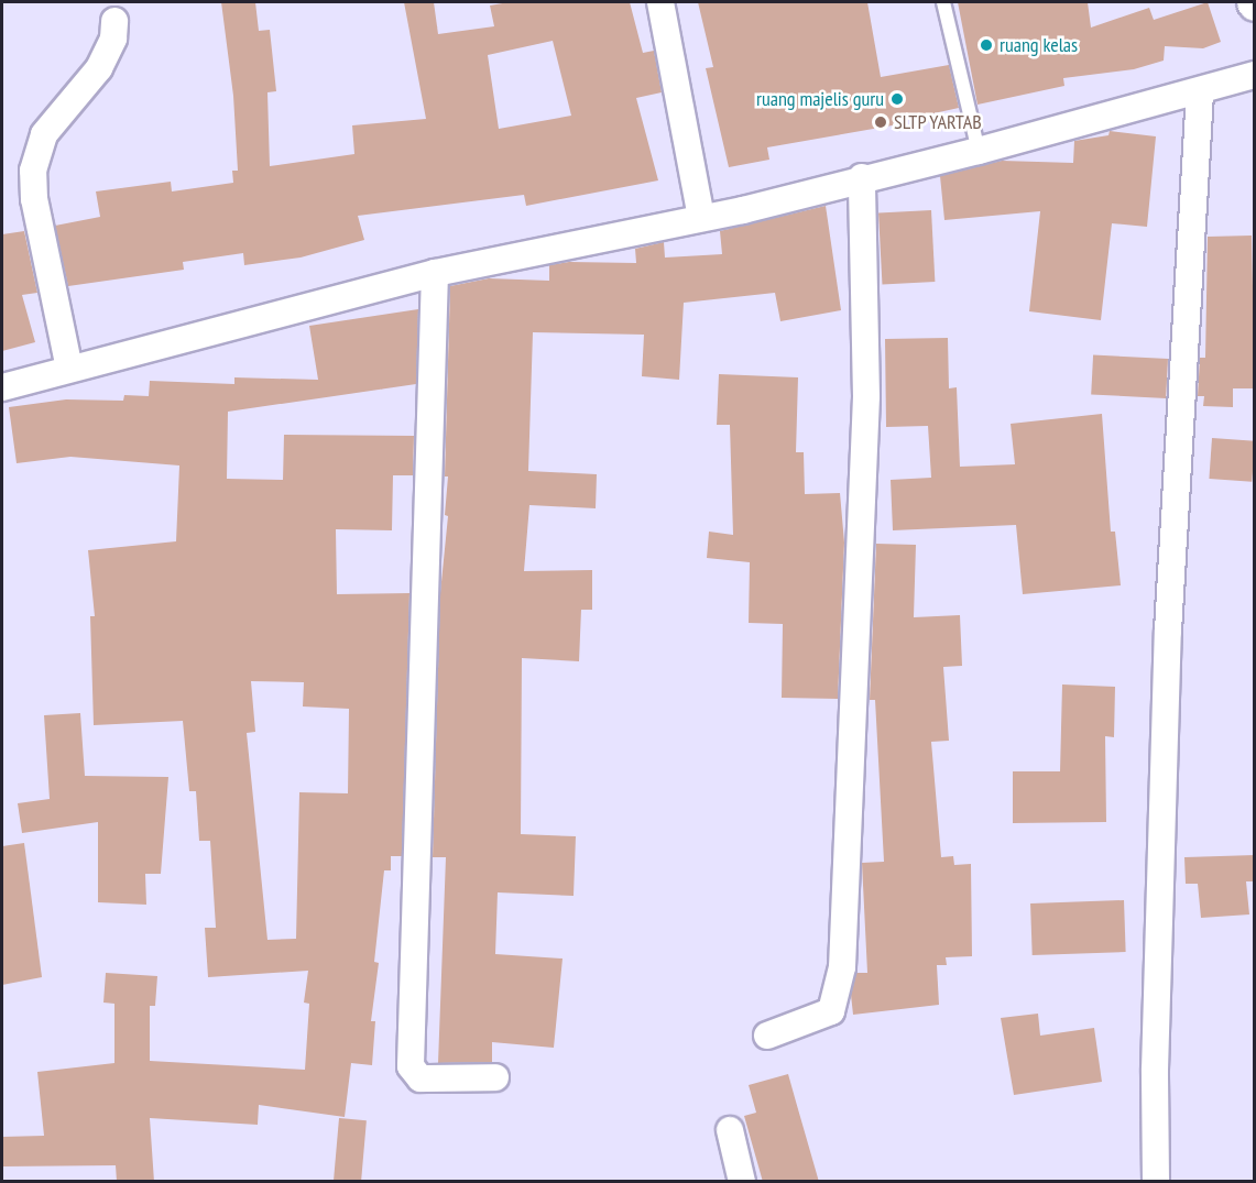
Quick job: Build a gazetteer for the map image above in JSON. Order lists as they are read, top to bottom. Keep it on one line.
{"places":["ruang kelas","ruang majelis guru","SLTP YARTAB"]}
